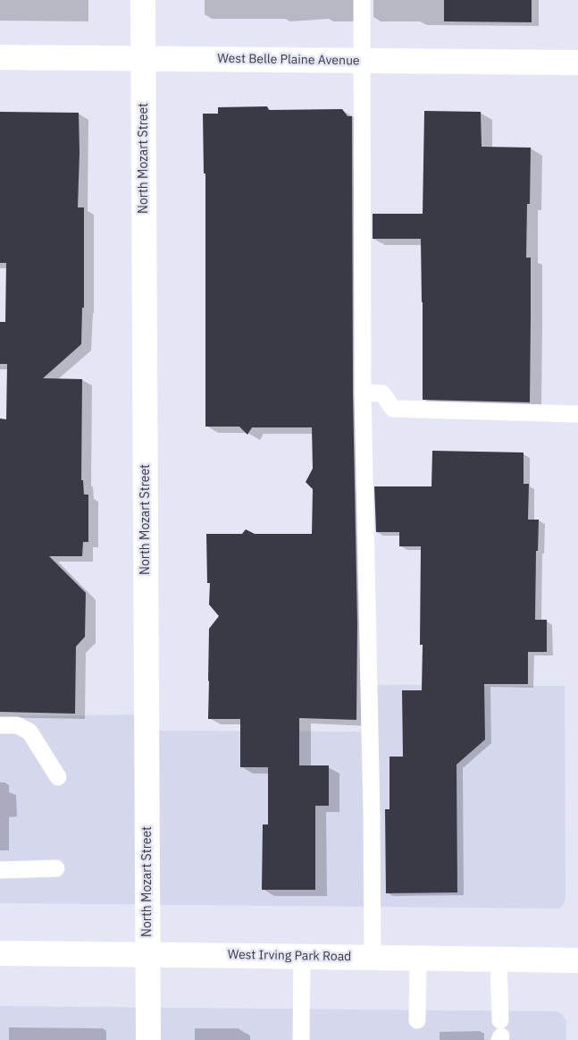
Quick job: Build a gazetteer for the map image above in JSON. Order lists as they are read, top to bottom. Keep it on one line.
{"streets":{"street":["West Belle Plaine Avenue","North Mozart Street","West Irving Park Road"]},"crossings":[["West Belle Plaine Avenue","North Mozart Street"],["North Mozart Street","West Irving Park Road"]]}
